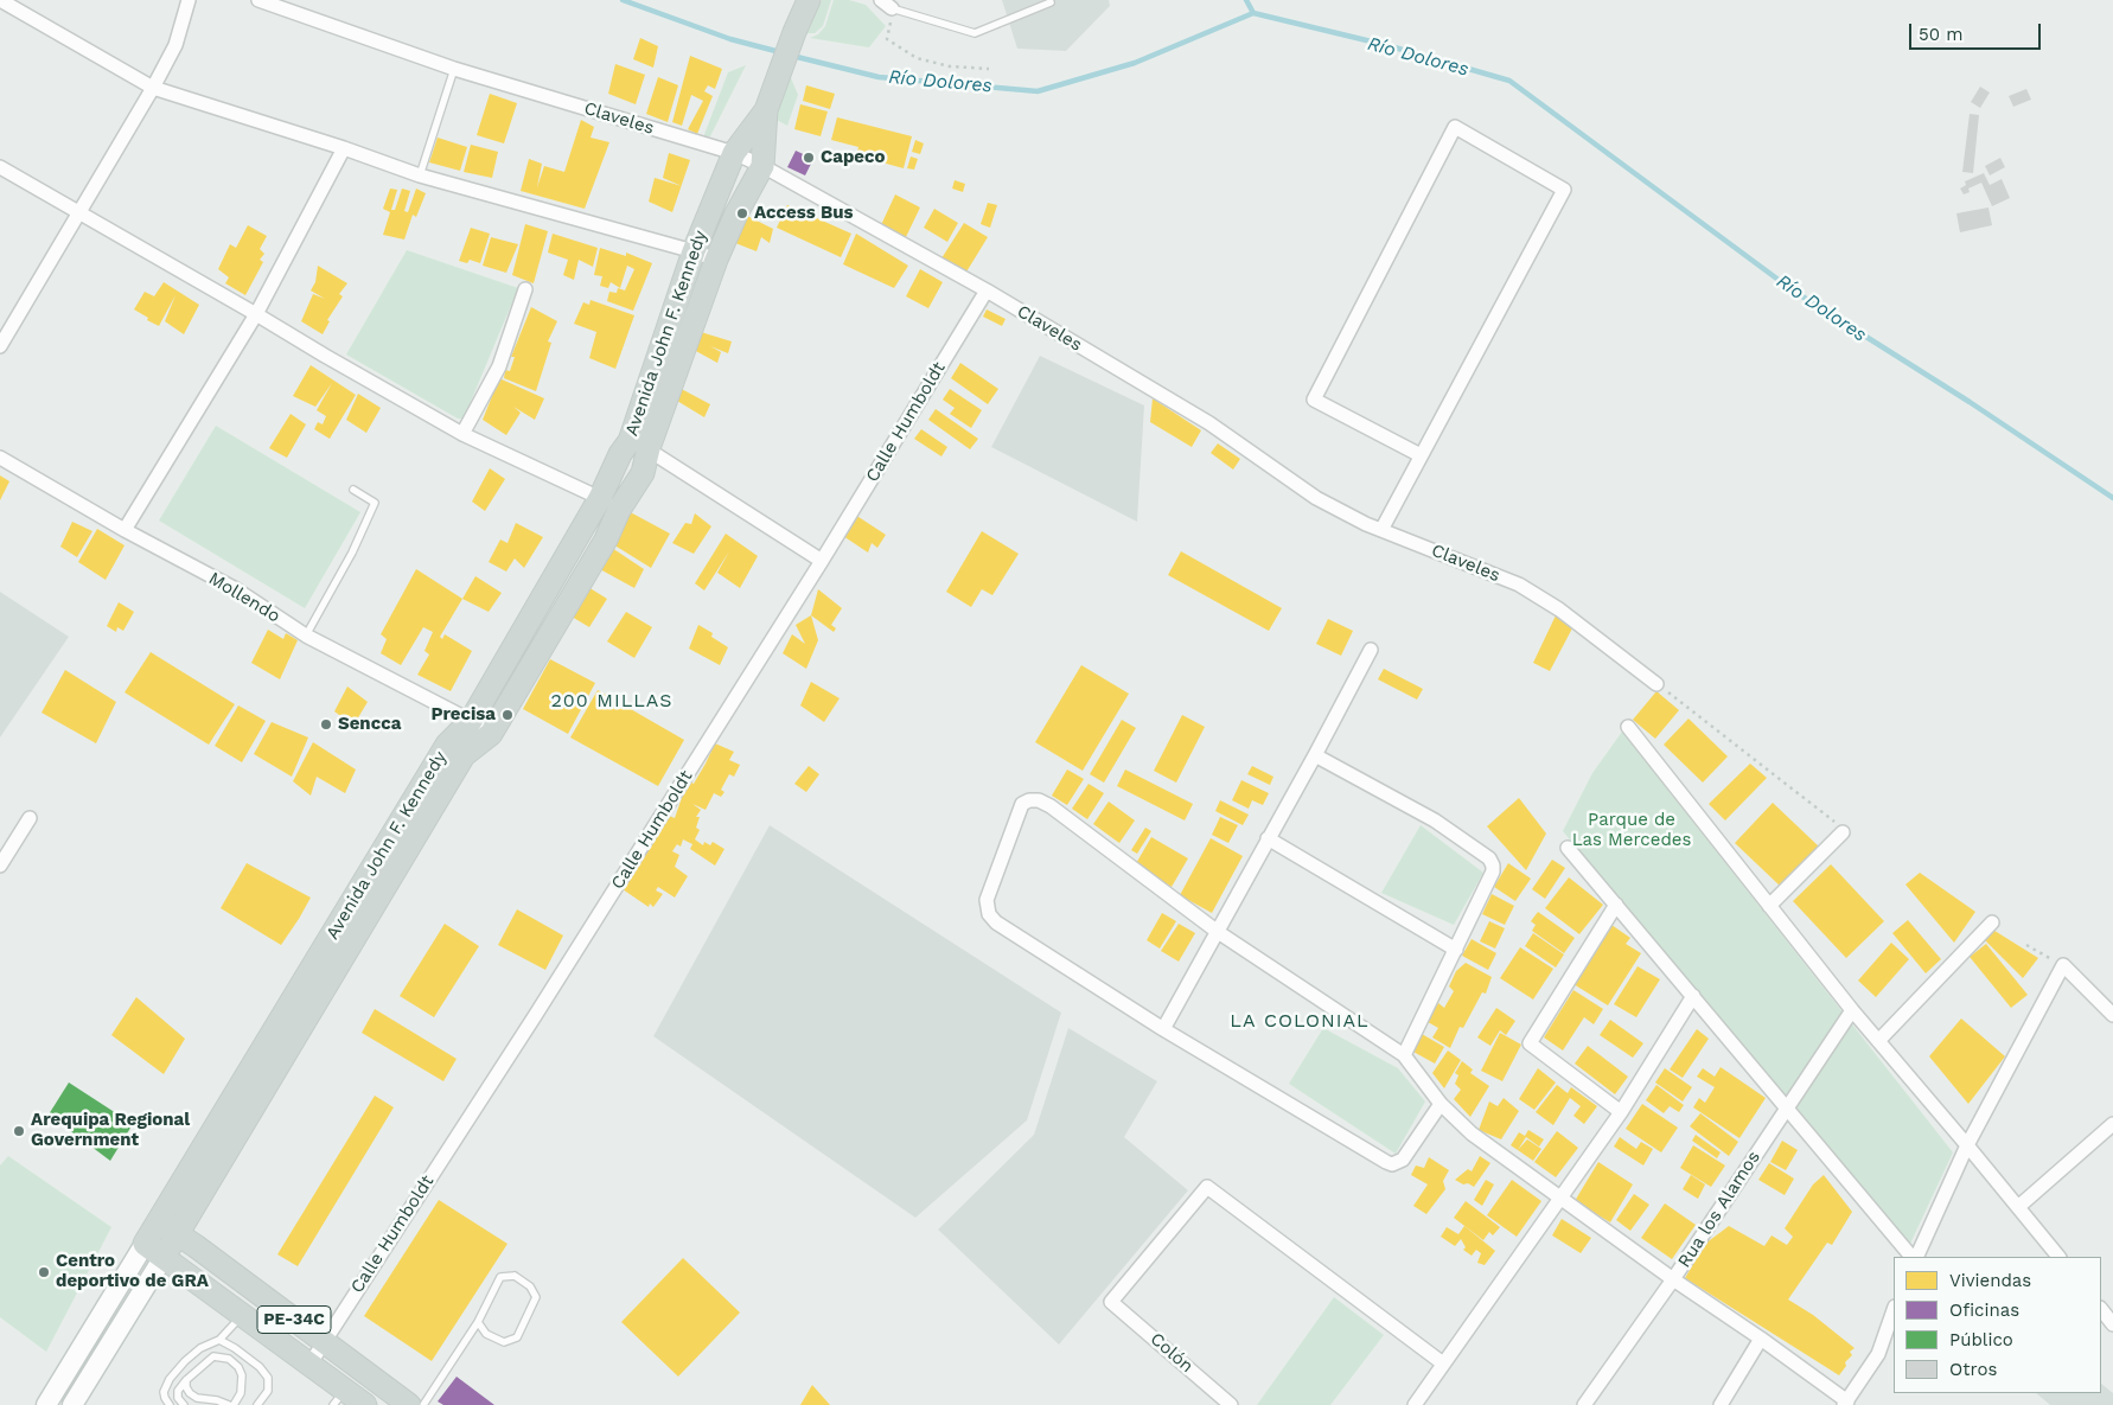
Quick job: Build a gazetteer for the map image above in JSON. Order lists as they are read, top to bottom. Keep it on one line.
{"streets":{"main road":["Avenida John F. Kennedy","PE-34C"],"street":["Claveles","Calle Humboldt","Mollendo","Rua los Alamos","Colón"]},"crossings":[["Claveles","Avenida John F. Kennedy"],["Claveles","Calle Humboldt"],["Avenida John F. Kennedy","Mollendo"],["Avenida John F. Kennedy","PE-34C"],["Calle Humboldt","PE-34C"]],"districts":["200 MILLAS","LA COLONIAL"],"water":["Río Dolores"],"parks":["Parque de Las Mercedes"],"places":["Capeco","Access Bus","Precisa","Sencca","Arequipa Regional Government","Centro deportivo de GRA"],"legend":["Viviendas","Oficinas","Público","Otros"],"scale_bar":"50 m"}
